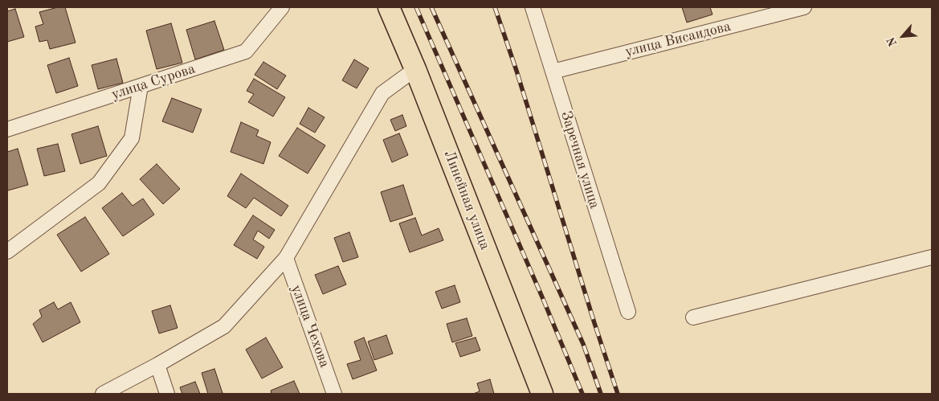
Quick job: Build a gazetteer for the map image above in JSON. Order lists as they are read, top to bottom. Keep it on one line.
{"streets":{"main road":["Линейная улица"],"street":["улица Висаидова","улица Сурова","Заречная улица","улица Чехова"]},"crossings":[["улица Висаидова","Заречная улица"]],"north":"bottom left"}
